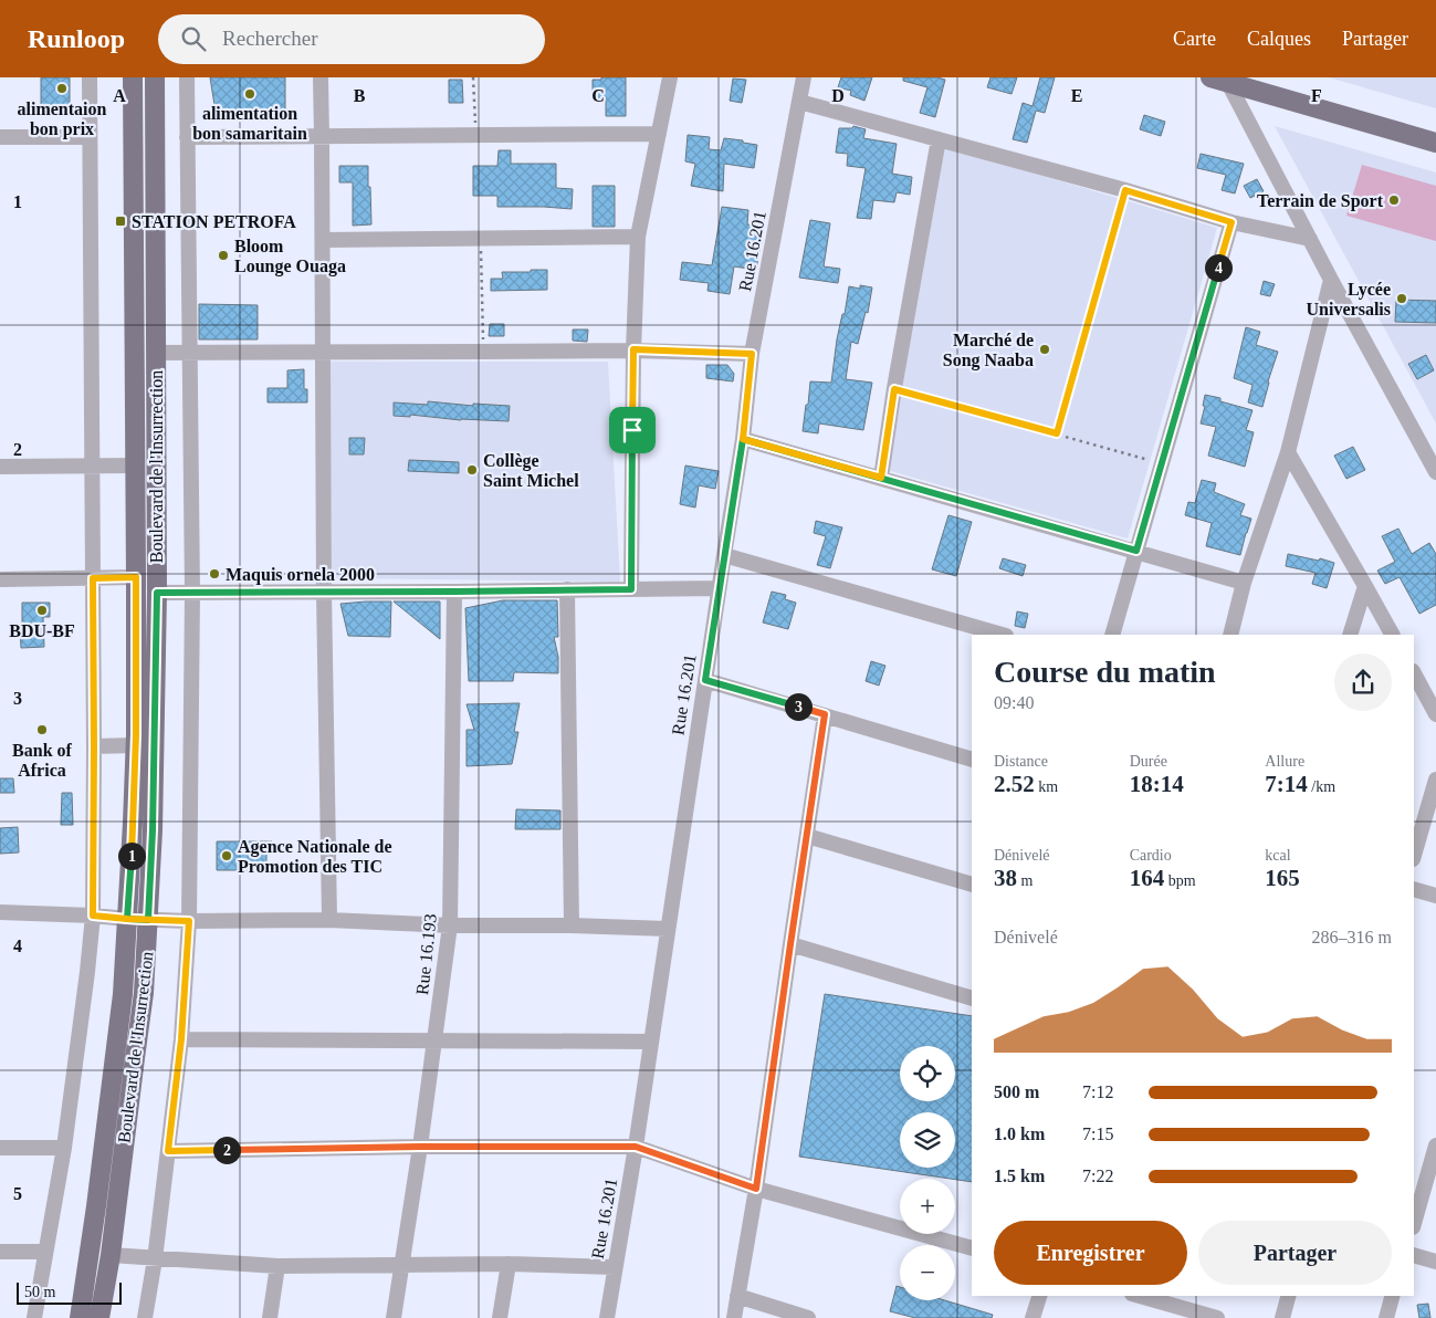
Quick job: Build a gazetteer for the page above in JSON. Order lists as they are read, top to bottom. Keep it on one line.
{"streets":{"main road":["Boulevard de l'Insurrection"],"street":["Rue 16.201","Rue 16.193"]},"places":{"other":["alimentaion bon prix","alimentation bon samaritain","Terrain de Sport","Bloom Lounge Ouaga","Lycée Universalis","Marché de Song Naaba","Collège Saint Michel","Maquis ornela 2000","BDU-BF","Bank of Africa","Agence Nationale de Promotion des TIC"],"transit":["STATION PETROFA"]},"scale_bar":"50 m","page":{"header":"Runloop","search":"Rechercher","nav":["Carte","Calques","Partager"],"pins":["4","3","1","2"],"heading":["Course du matin","09:40"],"stats":[["Distance","2.52 km"],["Durée","18:14"],["Allure","7:14 /km"],["Dénivelé","38 m"],["Cardio","164 bpm"],["kcal","165"]],"chart":["Dénivelé","286–316 m"],"map_buttons":["+","−"],"list":[{"name":"500 m","note":"7:12"},{"name":"1.0 km","note":"7:15"},{"name":"1.5 km","note":"7:22"}],"buttons":["Enregistrer","Partager"],"scale":"50 m"},"grid":{"columns":["A","B","C","D","E","F"],"rows":["1","2","3","4","5"]}}
